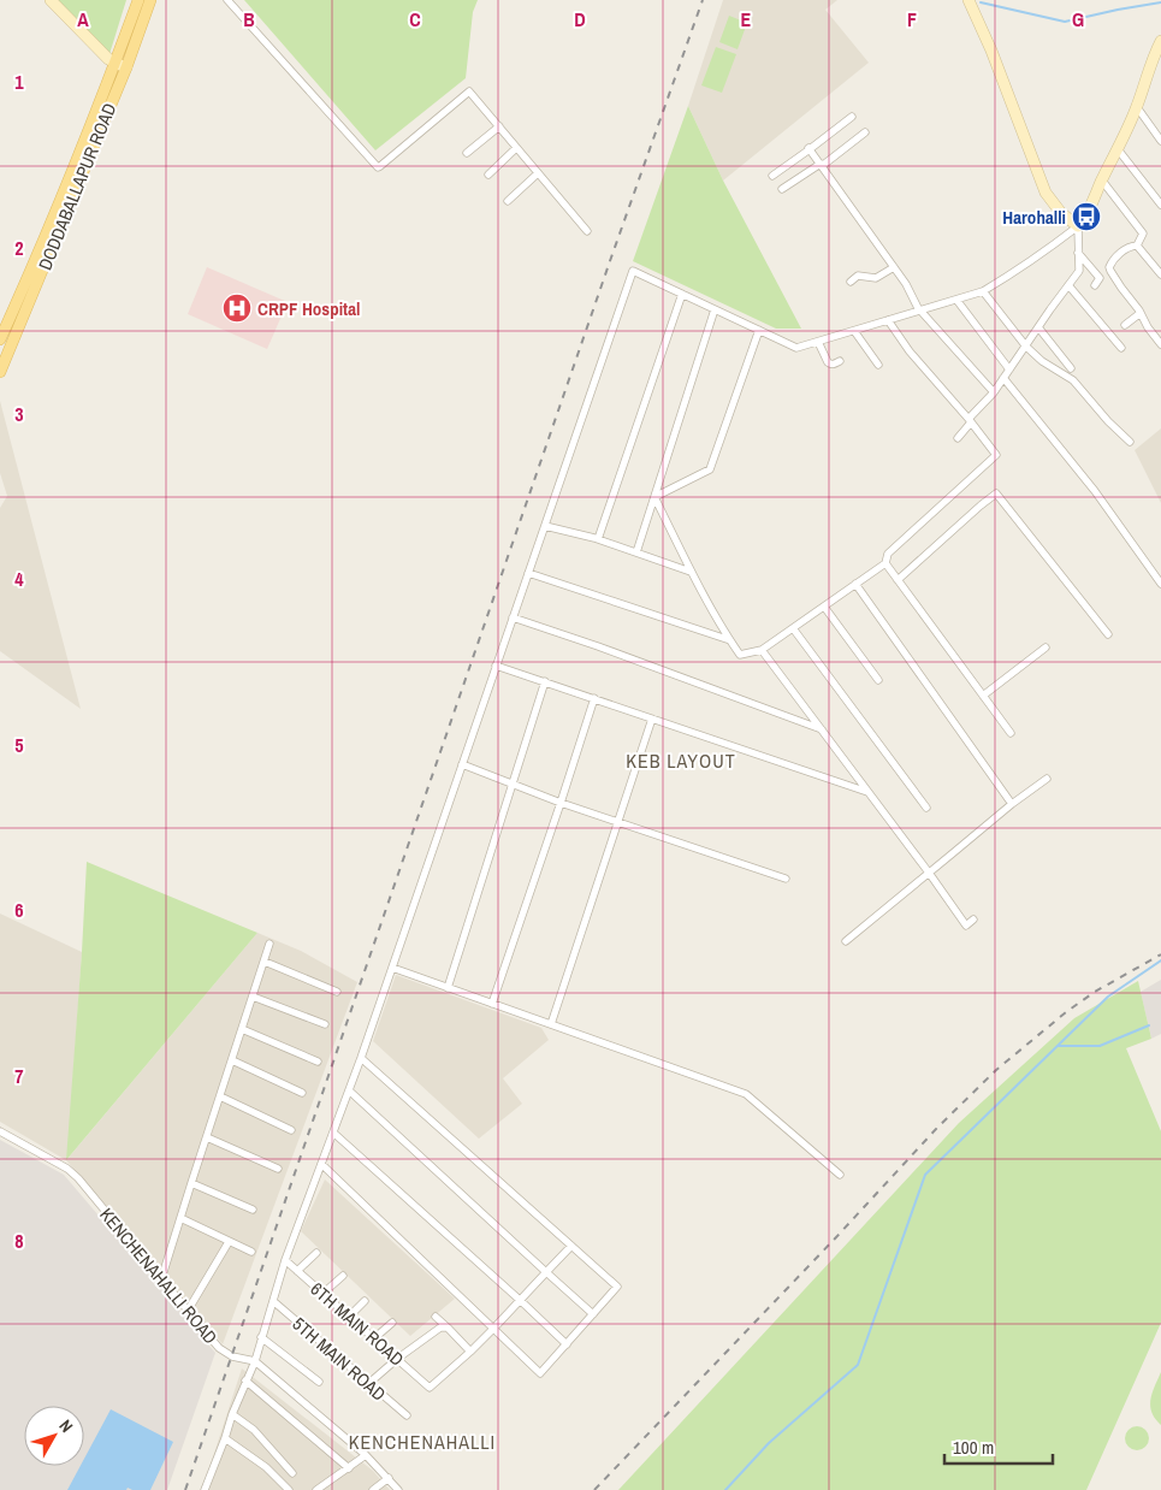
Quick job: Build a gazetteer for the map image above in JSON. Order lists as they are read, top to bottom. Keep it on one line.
{"streets":{"main road":["DODDABALLAPUR ROAD"],"street":["KENCHENAHALLI ROAD","6TH MAIN ROAD","5TH MAIN ROAD"]},"districts":["KEB LAYOUT","KENCHENAHALLI"],"places":{"bus stop":["Harohalli"],"hospital":["CRPF Hospital"]},"scale_bar":"100 m","north":"top right","grid":{"columns":["A","B","C","D","E","F","G"],"rows":["1","2","3","4","5","6","7","8"]}}
